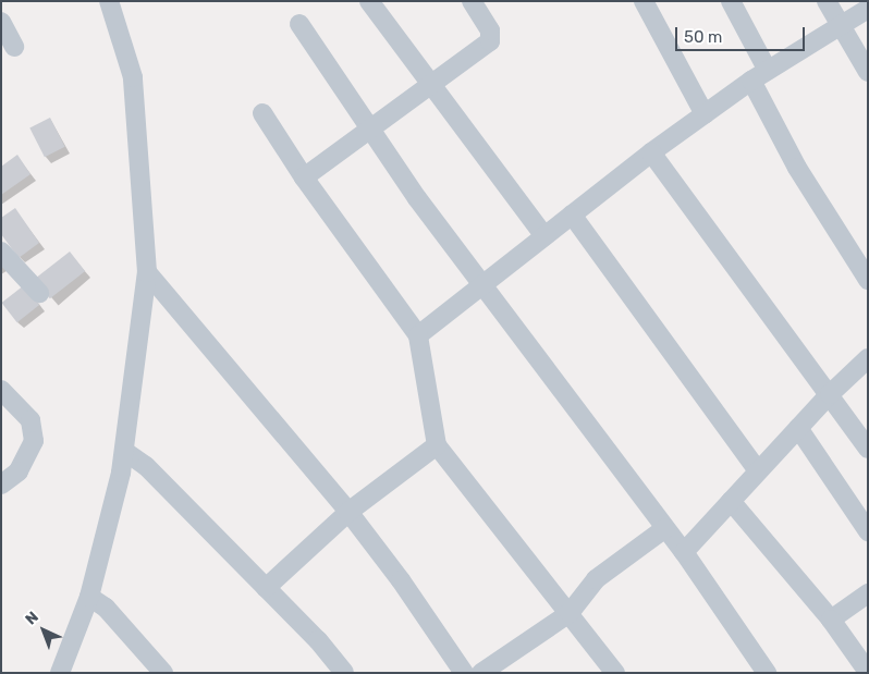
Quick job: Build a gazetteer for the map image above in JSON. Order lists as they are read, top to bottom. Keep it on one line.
{"scale_bar":"50 m","north":"top left"}
